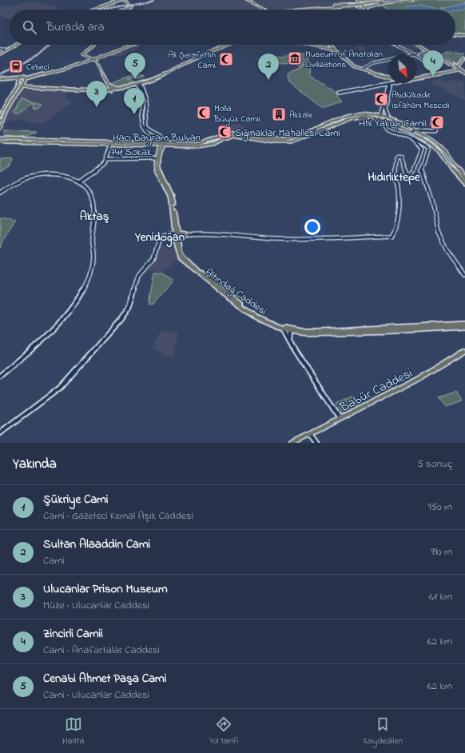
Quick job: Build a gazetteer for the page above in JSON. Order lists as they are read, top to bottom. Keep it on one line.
{"streets":{"main road":["Hacı Bayram Bulvarı","Altındağ Caddesi","Babür Caddesi"],"street":["741 Sokak"]},"crossings":[["Hacı Bayram Bulvarı","Altındağ Caddesi"],["741 Sokak","Altındağ Caddesi"]],"districts":["Hıdırlıktepe","Aktaş","Yenidoğan"],"places":{"museum":["Museum of Anatolian Civilizations"],"mosque":["Ali Şerafettin Cami","Abdülkadir İsfahani Mescidi","Molla Büyük Camii","Ahi Yakup Camii","Sığınaklar Mahallesi Cami"],"station":["Cebeci"],"building":["Akkale"]},"north":"bottom right","page":{"search":"Burada ara","pins":["4","5","2","3","1"],"heading":["Yakında","5 sonuç"],"list":[{"mark":"1","name":"Şükriye Cami","note":"Cami · Gazeteci Kemal Aşık Caddesi","value":"950 m"},{"mark":"2","name":"Sultan Alaaddin Cami","note":"Cami","value":"990 m"},{"mark":"3","name":"Ulucanlar Prison Museum","note":"Müze · Ulucanlar Caddesi","value":"1.1 km"},{"mark":"4","name":"Zincirli Camii","note":"Cami · Anafartalar Caddesi","value":"1.2 km"},{"mark":"5","name":"Cenabi Ahmet Paşa Cami","note":"Cami · Ulucanlar Caddesi","value":"1.2 km"}],"nav":["Harita","Yol tarifi","Kaydedilen"]}}
